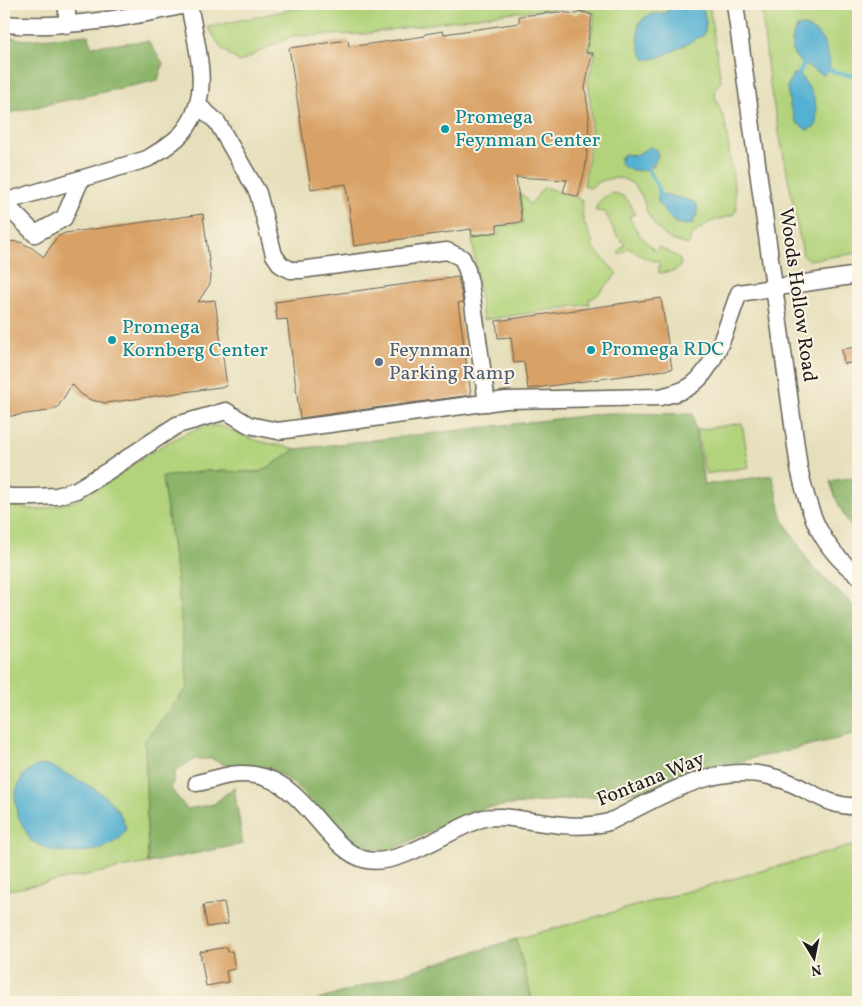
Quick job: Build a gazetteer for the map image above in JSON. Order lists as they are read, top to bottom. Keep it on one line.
{"streets":{"street":["Woods Hollow Road","Fontana Way"]},"places":["Promega Feynman Center","Promega Kornberg Center","Promega RDC","Feynman Parking Ramp"],"north":"bottom"}
